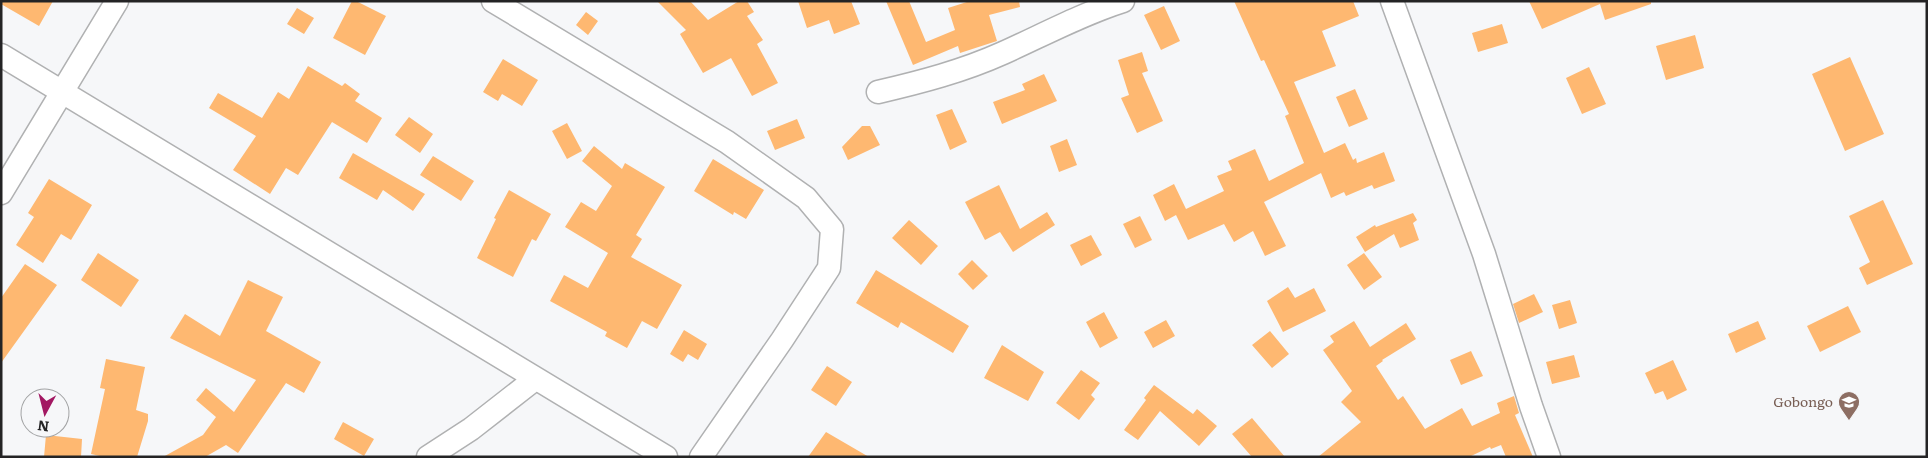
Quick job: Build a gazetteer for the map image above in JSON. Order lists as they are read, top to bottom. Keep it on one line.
{"places":{"school or university":["Gobongo"]},"north":"bottom"}
